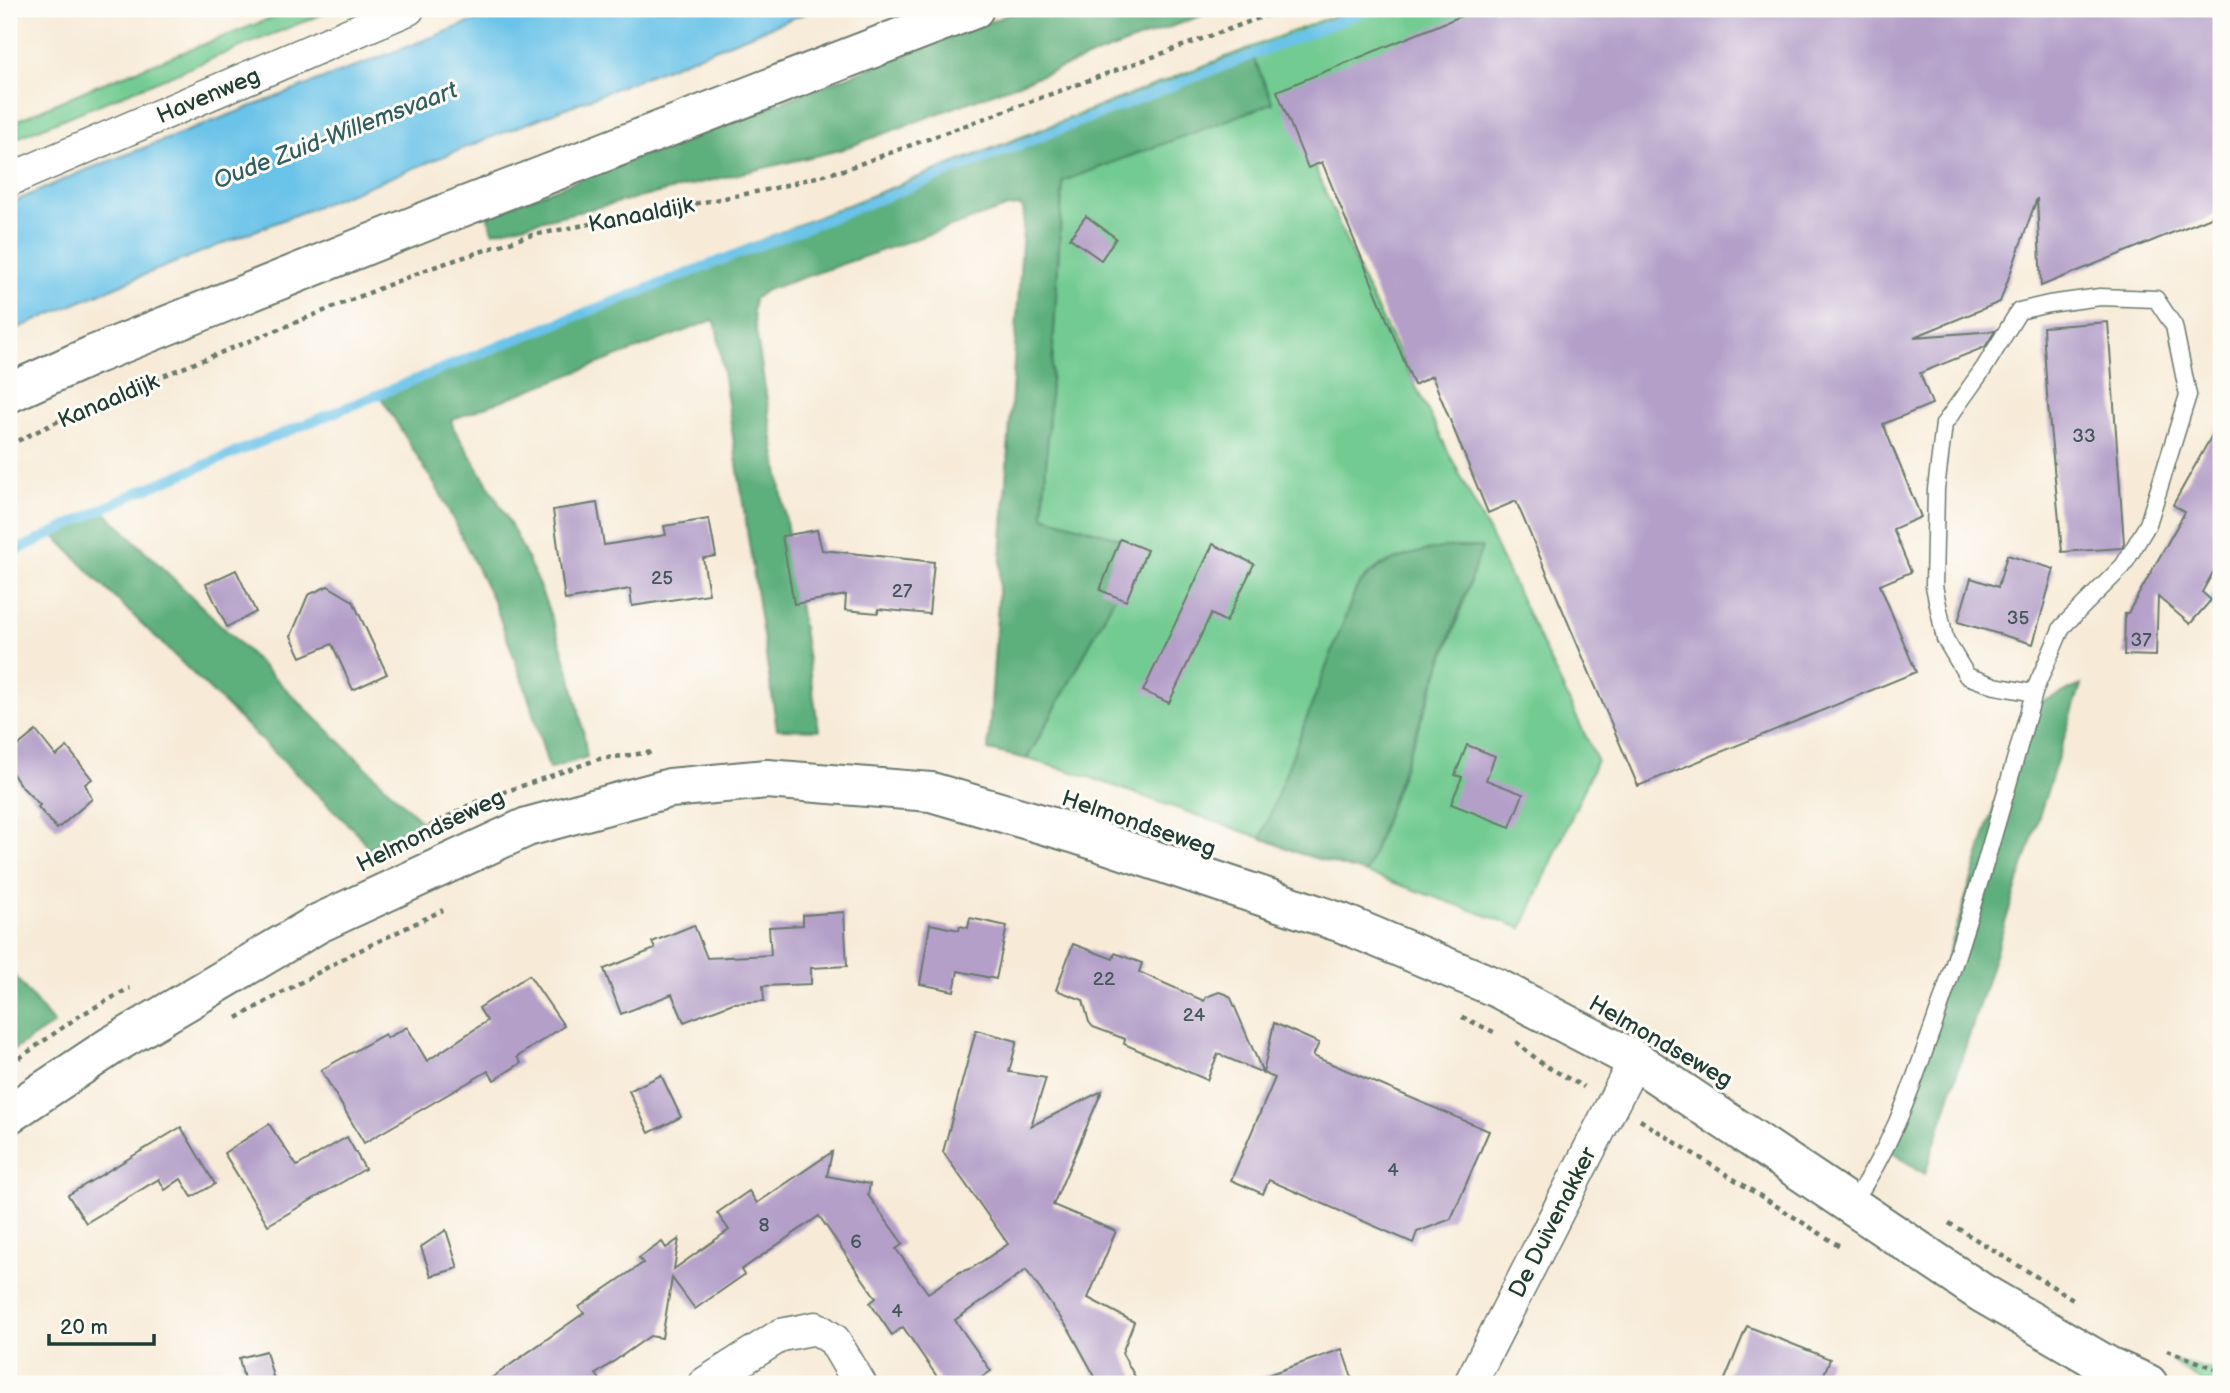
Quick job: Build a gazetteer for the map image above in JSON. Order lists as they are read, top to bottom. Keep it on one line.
{"streets":{"street":["Havenweg","Kanaaldijk","Helmondseweg","De Duivenakker"]},"crossings":[["Helmondseweg","De Duivenakker"]],"water":["Oude Zuid-Willemsvaart"],"house_numbers":["33","25","27","35","37","22","24","4","8","6","4"],"scale_bar":"20 m"}
